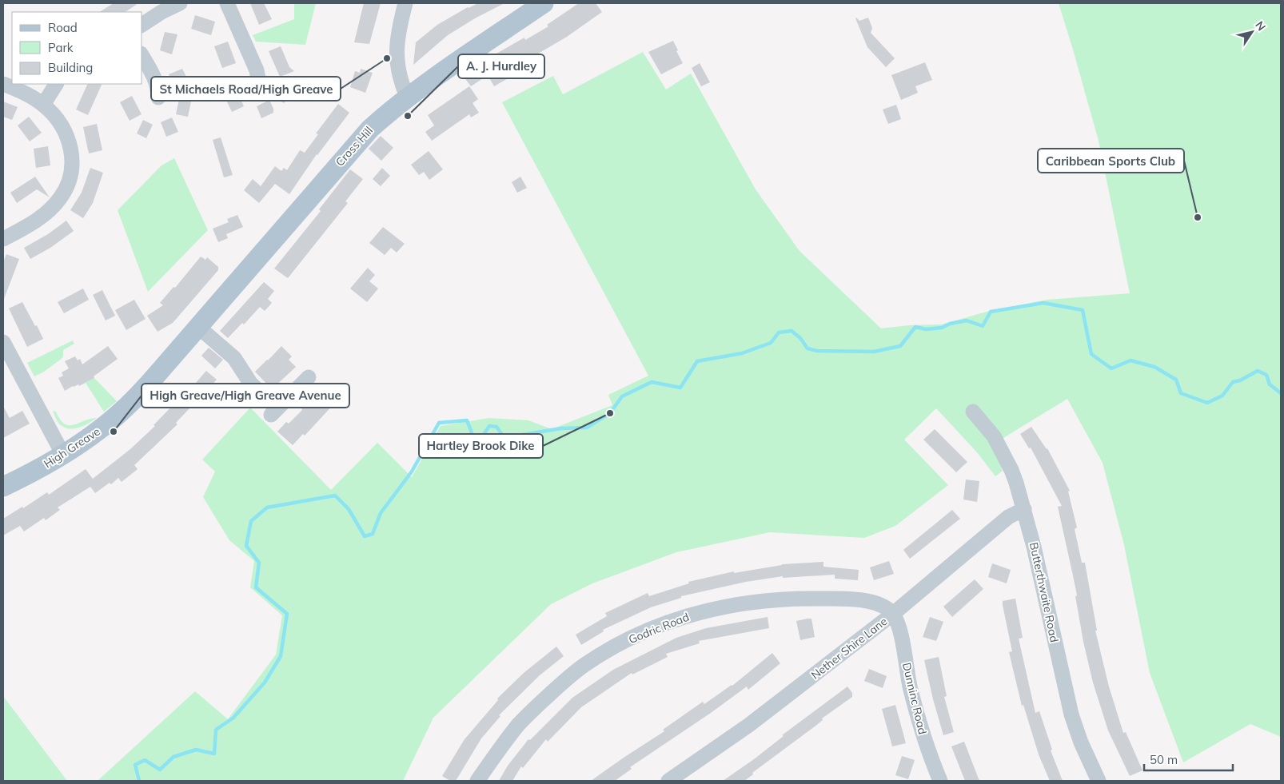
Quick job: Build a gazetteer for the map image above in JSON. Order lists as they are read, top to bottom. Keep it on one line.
{"streets":{"main road":["Cross Hill","High Greave"],"street":["Butterthwaite Road","Godric Road","Nether Shire Lane","Dunninc Road"]},"crossings":[["Cross Hill","High Greave"],["Butterthwaite Road","Nether Shire Lane"],["Godric Road","Nether Shire Lane"],["Godric Road","Dunninc Road"],["Nether Shire Lane","Dunninc Road"]],"places":["St Michaels Road/High Greave","A. J. Hurdley","Caribbean Sports Club","Hartley Brook Dike","High Greave/High Greave Avenue"],"legend":["Road","Park","Building"],"scale_bar":"50 m","north":"top right"}
